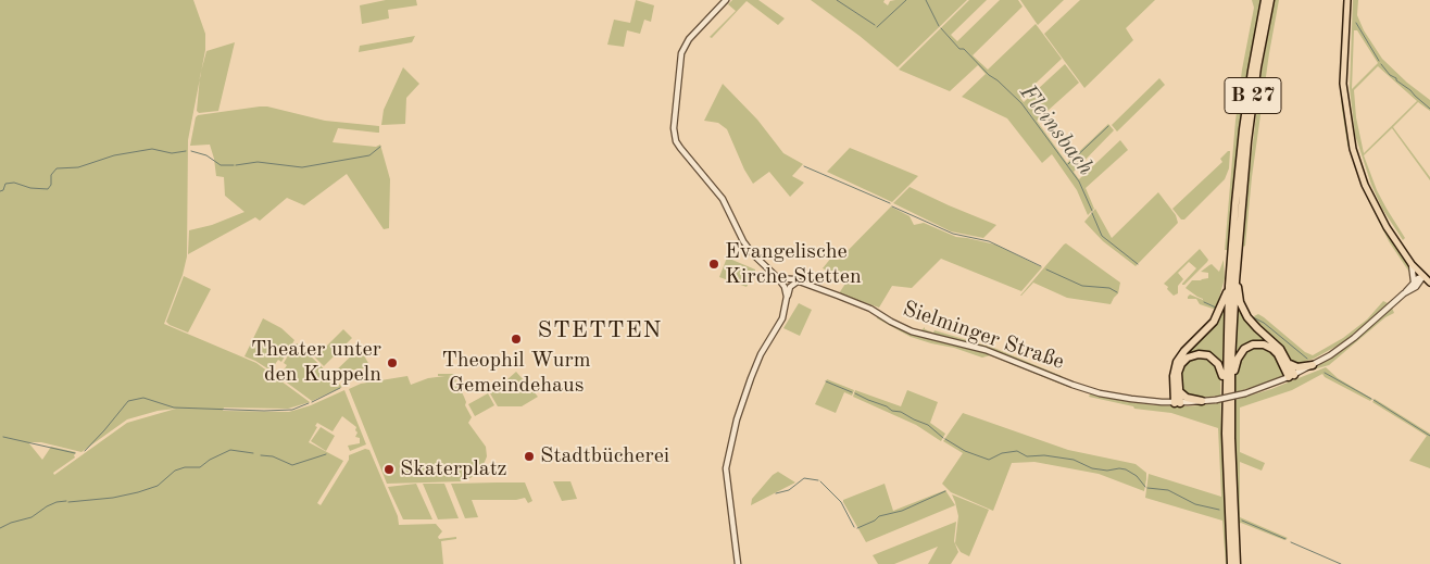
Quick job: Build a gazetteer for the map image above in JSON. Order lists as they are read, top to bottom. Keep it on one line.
{"streets":{"highway":["B 27"],"street":["Sielminger Straße"]},"districts":["STETTEN"],"water":["Fleinsbach"],"places":["Evangelische Kirche Stetten","Theophil Wurm Gemeindehaus","Theater unter den Kuppeln","Stadtbücherei","Skaterplatz"]}
